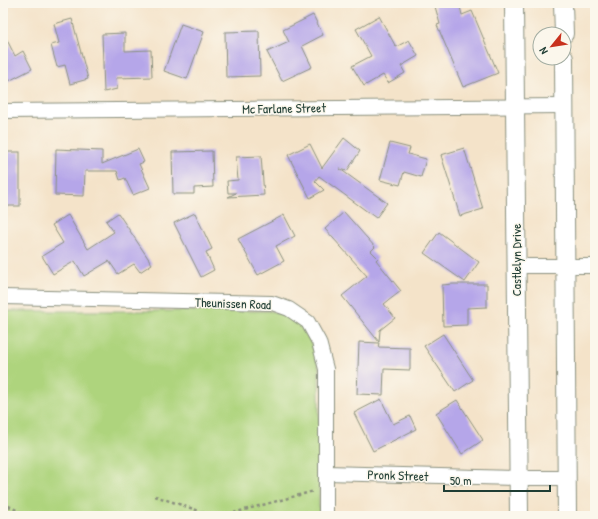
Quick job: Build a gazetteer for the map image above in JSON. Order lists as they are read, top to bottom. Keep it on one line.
{"streets":{"street":["Mc Farlane Street","Castlelyn Drive","Theunissen Road","Pronk Street"]},"crossings":[["Mc Farlane Street","Castlelyn Drive"],["Castlelyn Drive","Pronk Street"],["Theunissen Road","Pronk Street"]],"scale_bar":"50 m","north":"bottom left"}
